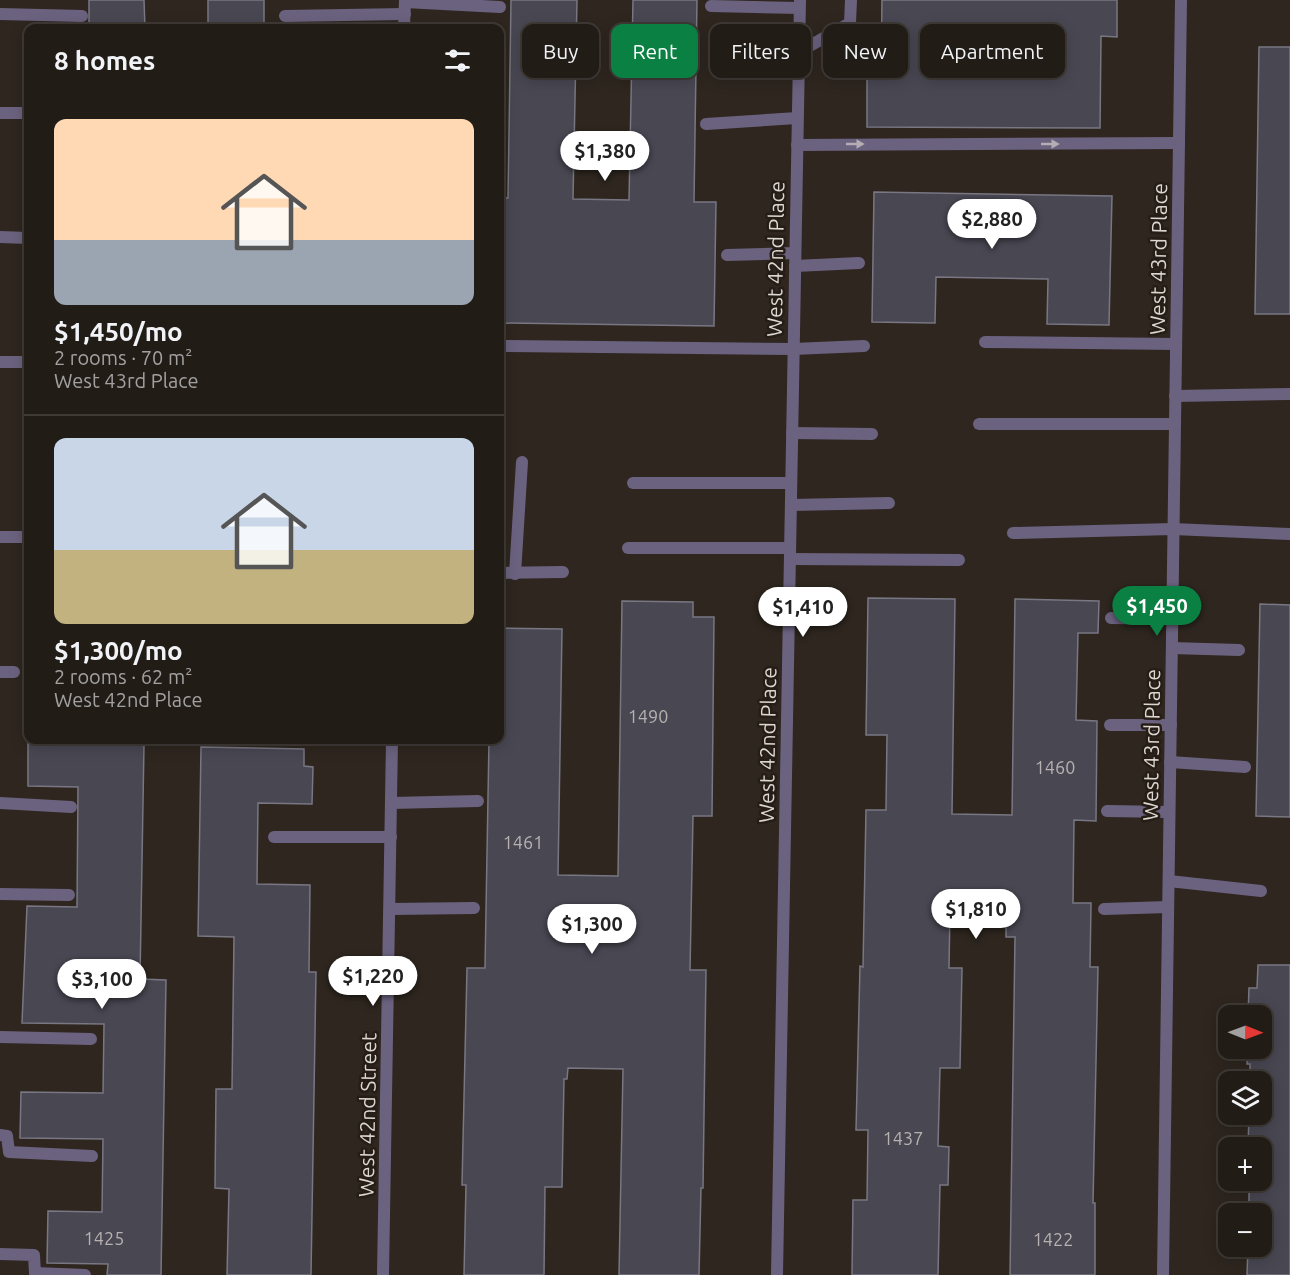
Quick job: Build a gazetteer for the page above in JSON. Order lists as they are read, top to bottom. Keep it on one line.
{"streets":{"street":["West 42nd Place","West 43rd Place","West 42nd Street"]},"house_numbers":["1490","1460","1461","1437","1425","1422"],"north":"right","page":{"chip":["Buy","Rent","Filters","New","Apartment"],"heading":"8 homes","list":[{"name":"$1,450/mo","note":"2 rooms · 70 m² · West 43rd Place"},{"name":"$1,300/mo","note":"2 rooms · 62 m² · West 42nd Place"}],"price":["$1,380","$2,880","$1,450","$1,410","$1,810","$1,300","$1,220","$3,100"],"map_buttons":["+","−"]}}
